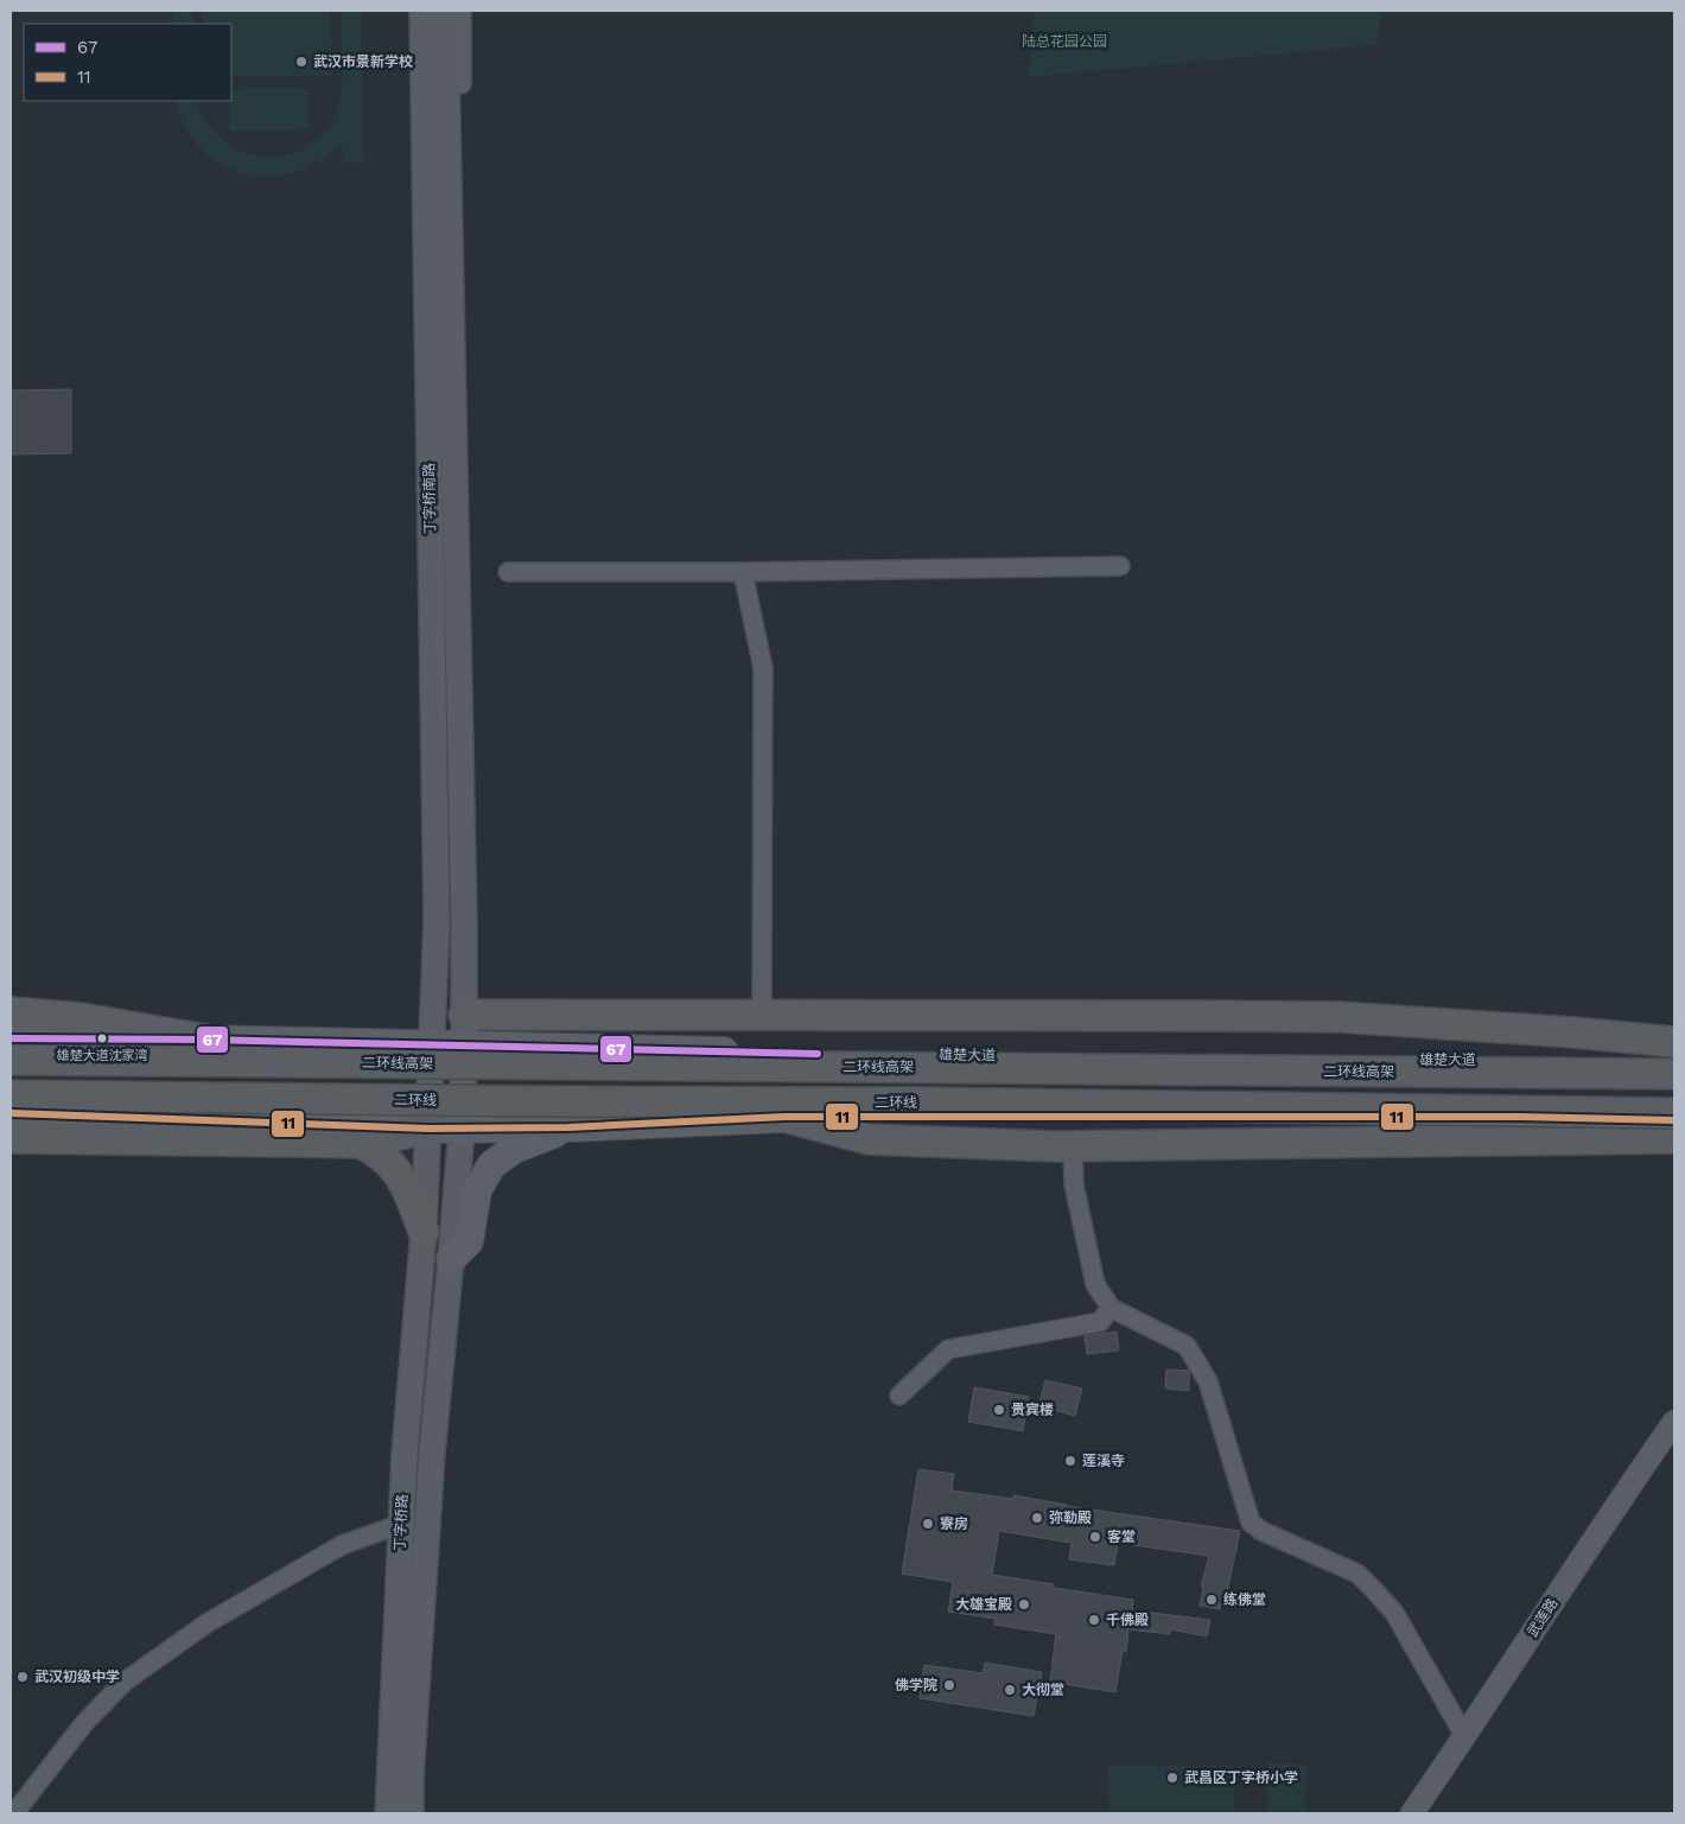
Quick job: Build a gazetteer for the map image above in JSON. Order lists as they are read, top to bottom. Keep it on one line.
{"streets":{"highway":["二环线高架","二环线"],"main road":["丁字桥南路","雄楚大道","丁字桥路"],"street":["武莲路"]},"crossings":[["丁字桥南路","雄楚大道"],["丁字桥南路","丁字桥路"]],"parks":["陆总花园公园"],"places":["武汉市景新学校","雄楚大道沈家湾","贵宾楼","莲溪寺","弥勒殿","寮房","客堂","练佛堂","大雄宝殿","千佛殿","武汉初级中学","佛学院","大彻堂","武昌区丁字桥小学"],"lines":["transit line 67","transit line 11"],"legend":["67","11"]}
